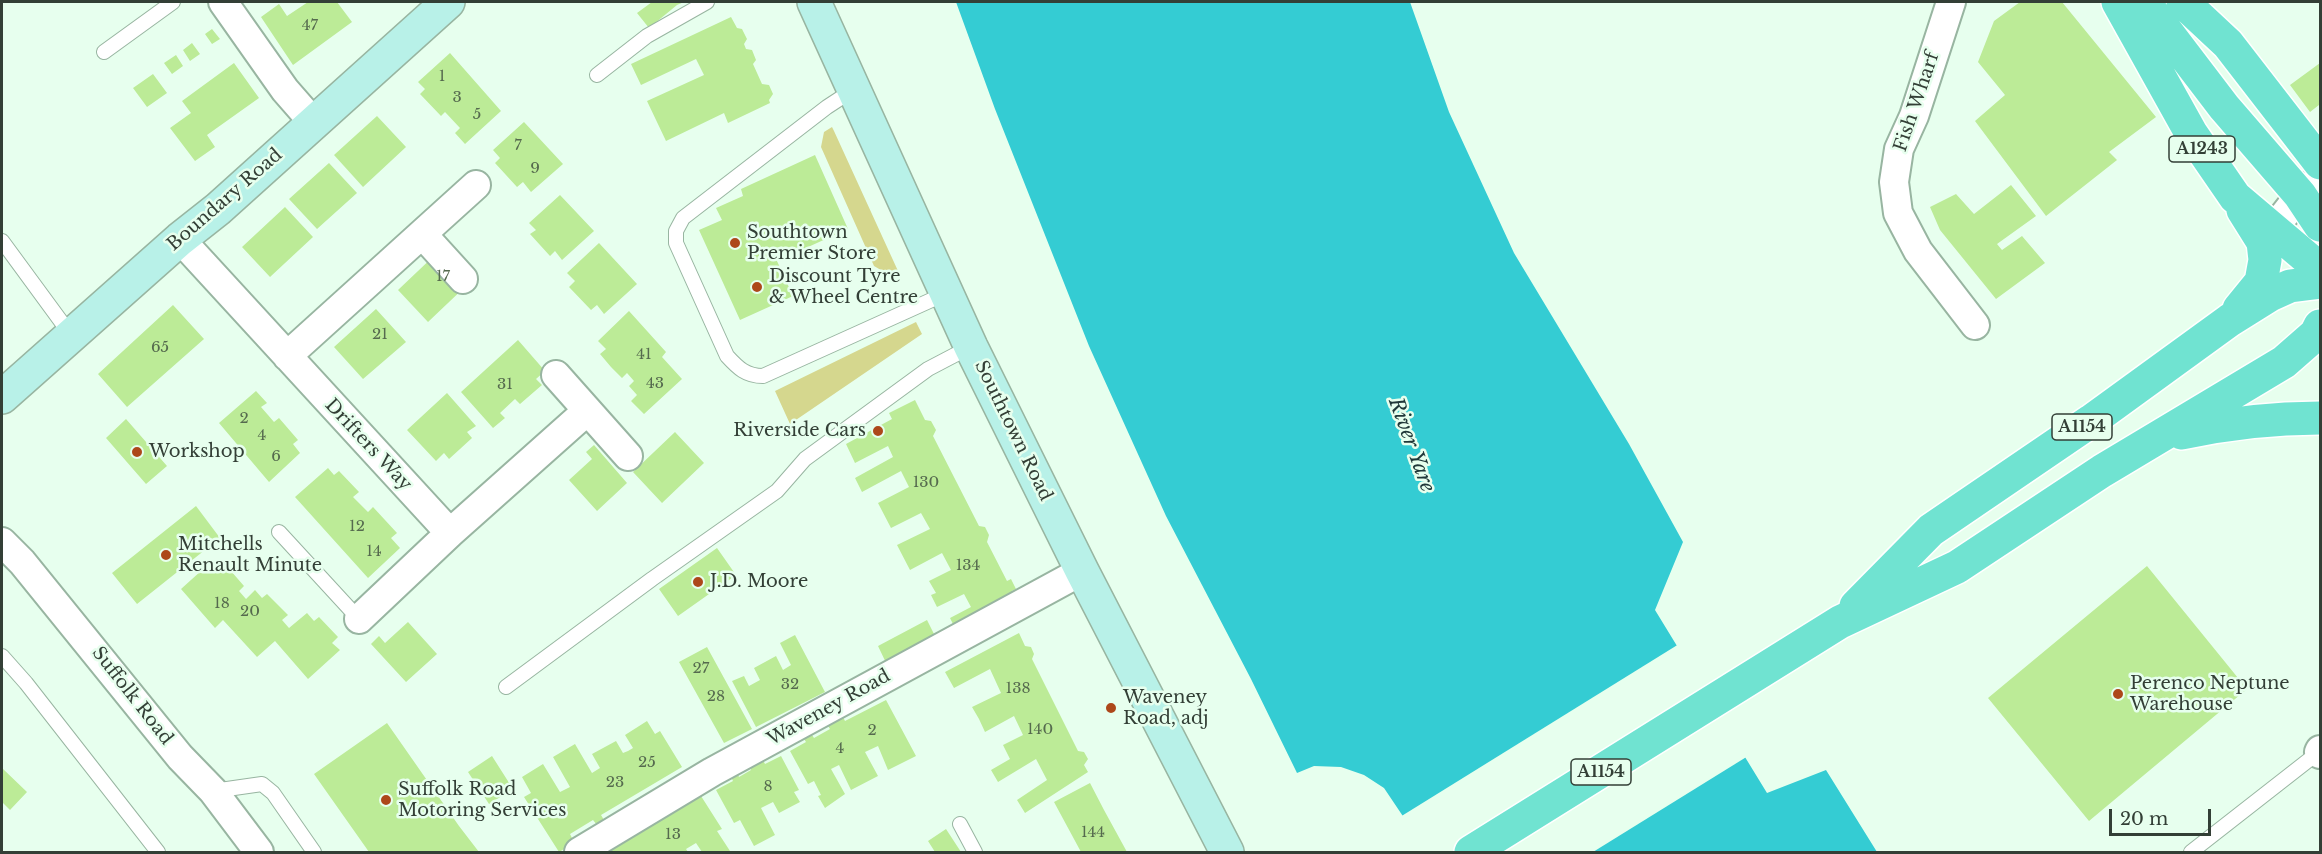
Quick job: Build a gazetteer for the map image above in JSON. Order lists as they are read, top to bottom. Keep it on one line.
{"streets":{"main road":["A1243","A1154"],"street":["Fish Wharf","Boundary Road","Southtown Road","Drifters Way","Suffolk Road","Waveney Road"]},"crossings":[["A1243","A1154"],["Boundary Road","Drifters Way"],["Southtown Road","Waveney Road"]],"water":["River Yare"],"places":["Southtown Premier Store","Discount Tyre & Wheel Centre","Riverside Cars","Workshop","Mitchells Renault Minute","J.D. Moore","Perenco Neptune Warehouse","Waveney Road, adj","Suffolk Road Motoring Services"],"house_numbers":["47","1","3","5","7","9","17","21","65","41","43","31","2","4","6","130","12","14","134","18","20","27","32","138","28","140","2","4","25","23","8","144","13"],"scale_bar":"20 m"}
